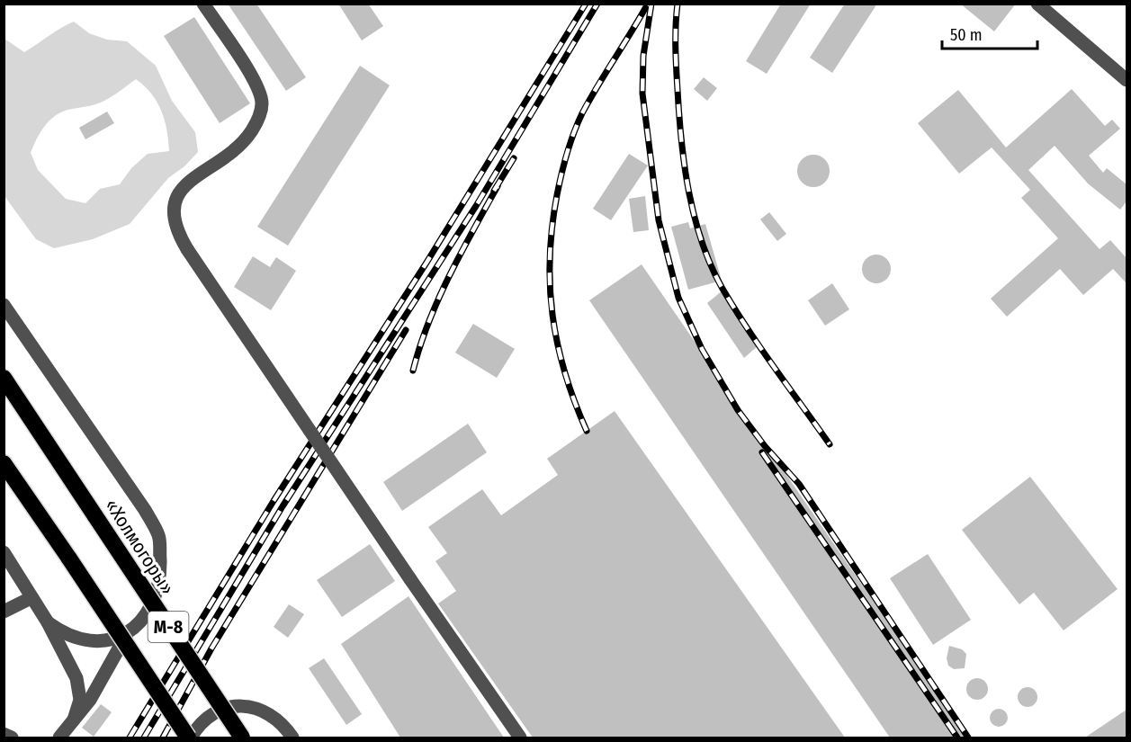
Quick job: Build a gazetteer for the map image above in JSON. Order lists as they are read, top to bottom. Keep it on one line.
{"streets":{"highway":["«Холмогоры»","М-8"]},"scale_bar":"50 m"}
